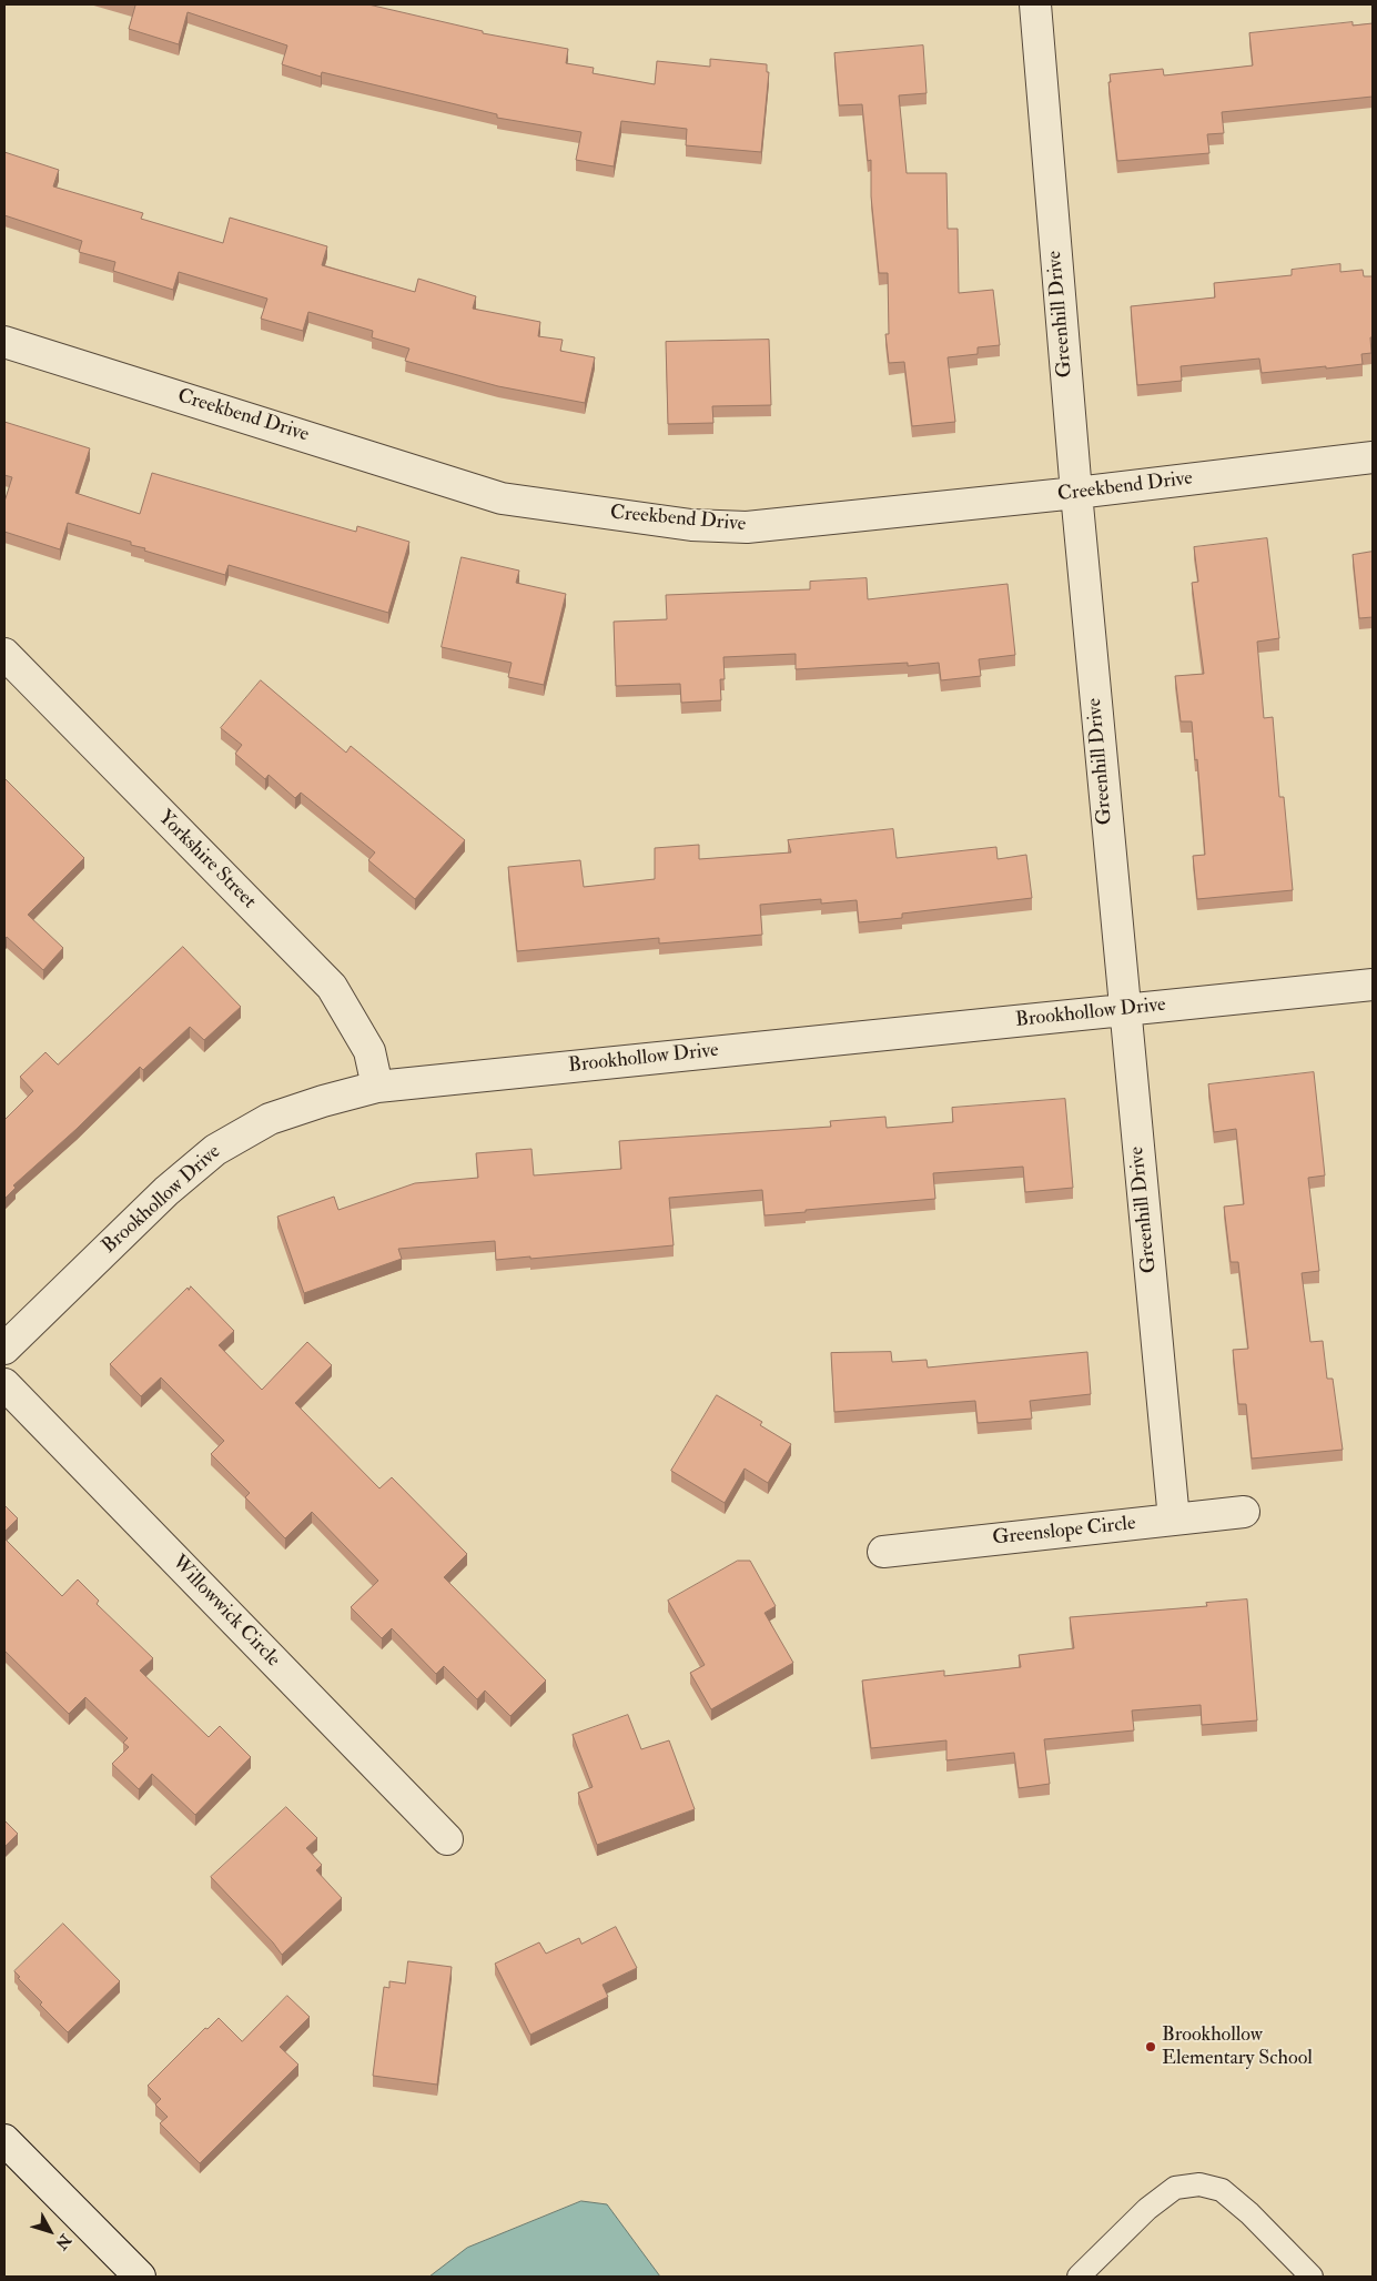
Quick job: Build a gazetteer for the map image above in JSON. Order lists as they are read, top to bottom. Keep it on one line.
{"streets":{"street":["Greenhill Drive","Creekbend Drive","Yorkshire Street","Brookhollow Drive","Greenslope Circle","Willowwick Circle"]},"crossings":[["Greenhill Drive","Creekbend Drive"],["Greenhill Drive","Brookhollow Drive"],["Greenhill Drive","Greenslope Circle"],["Yorkshire Street","Brookhollow Drive"]],"places":["Brookhollow Elementary School"],"north":"bottom right"}
